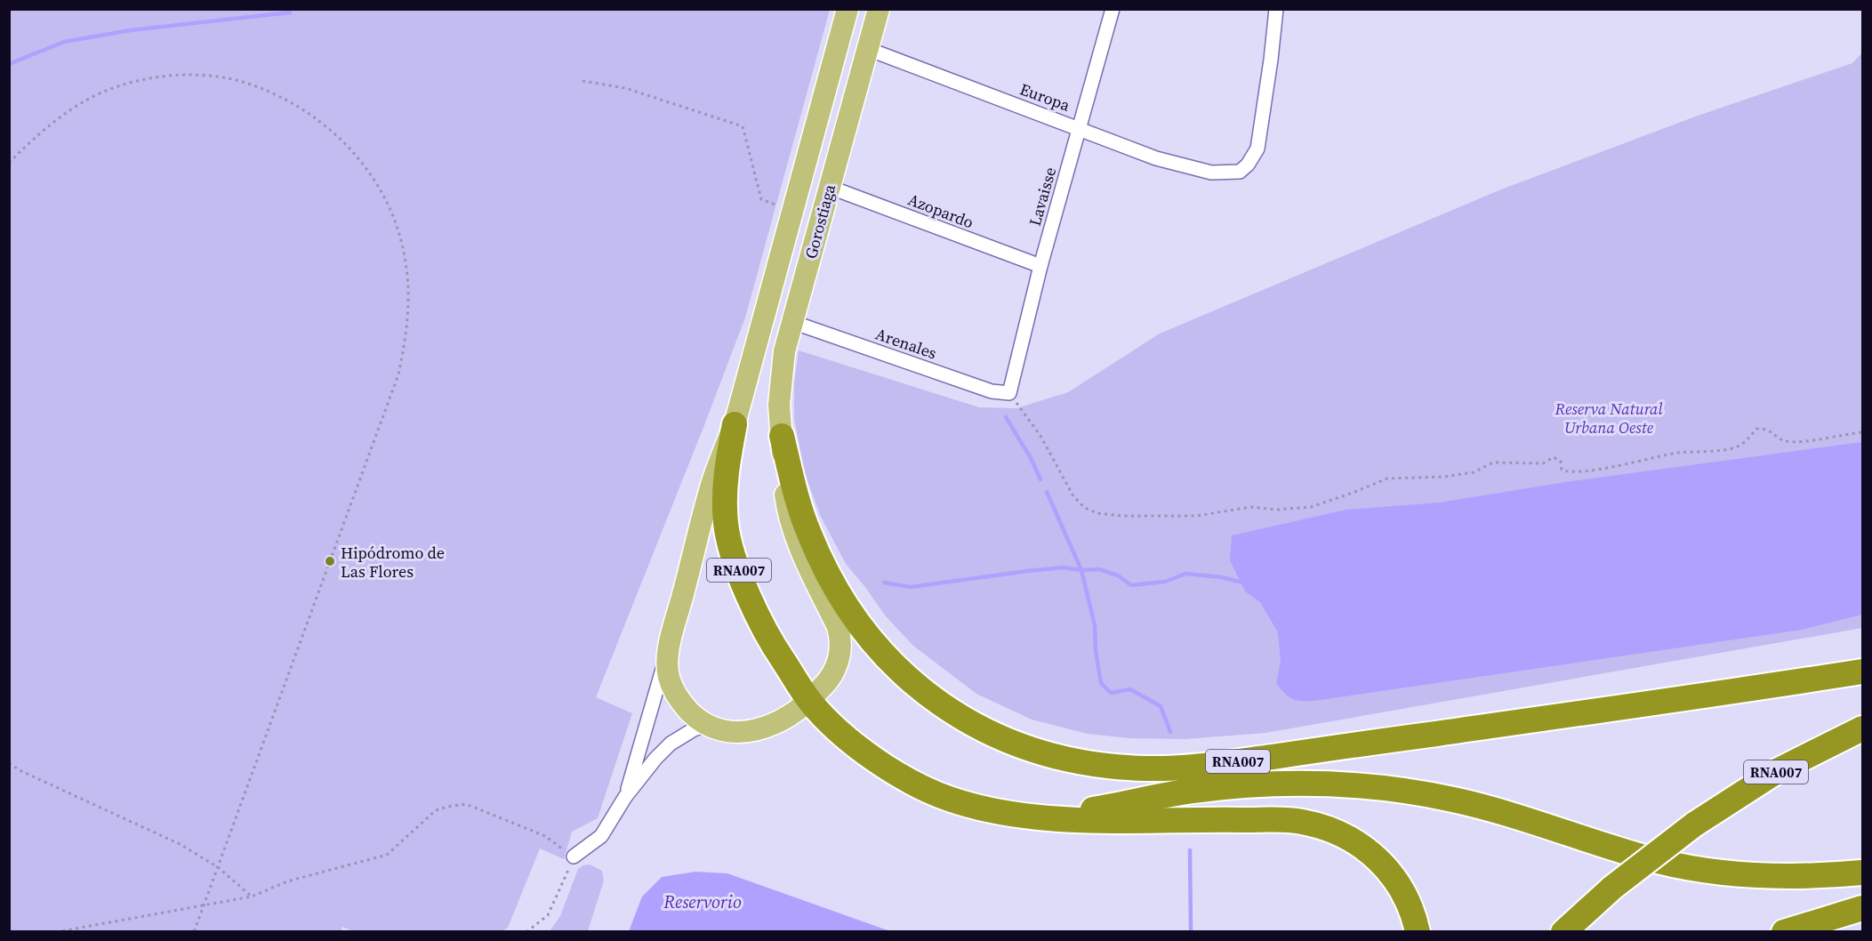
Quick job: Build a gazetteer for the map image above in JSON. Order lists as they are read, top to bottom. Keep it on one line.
{"streets":{"highway":["RNA007"],"main road":["Gorostiaga"],"street":["Europa","Lavaisse","Azopardo","Arenales"]},"crossings":[["Europa","Lavaisse"],["Europa","Gorostiaga"],["Lavaisse","Azopardo"],["Lavaisse","Arenales"],["Azopardo","Gorostiaga"],["Gorostiaga","Arenales"],["Gorostiaga","RNA007"]],"water":["Reservorio"],"parks":["Reserva Natural Urbana Oeste"],"places":["Hipódromo de Las Flores"]}
